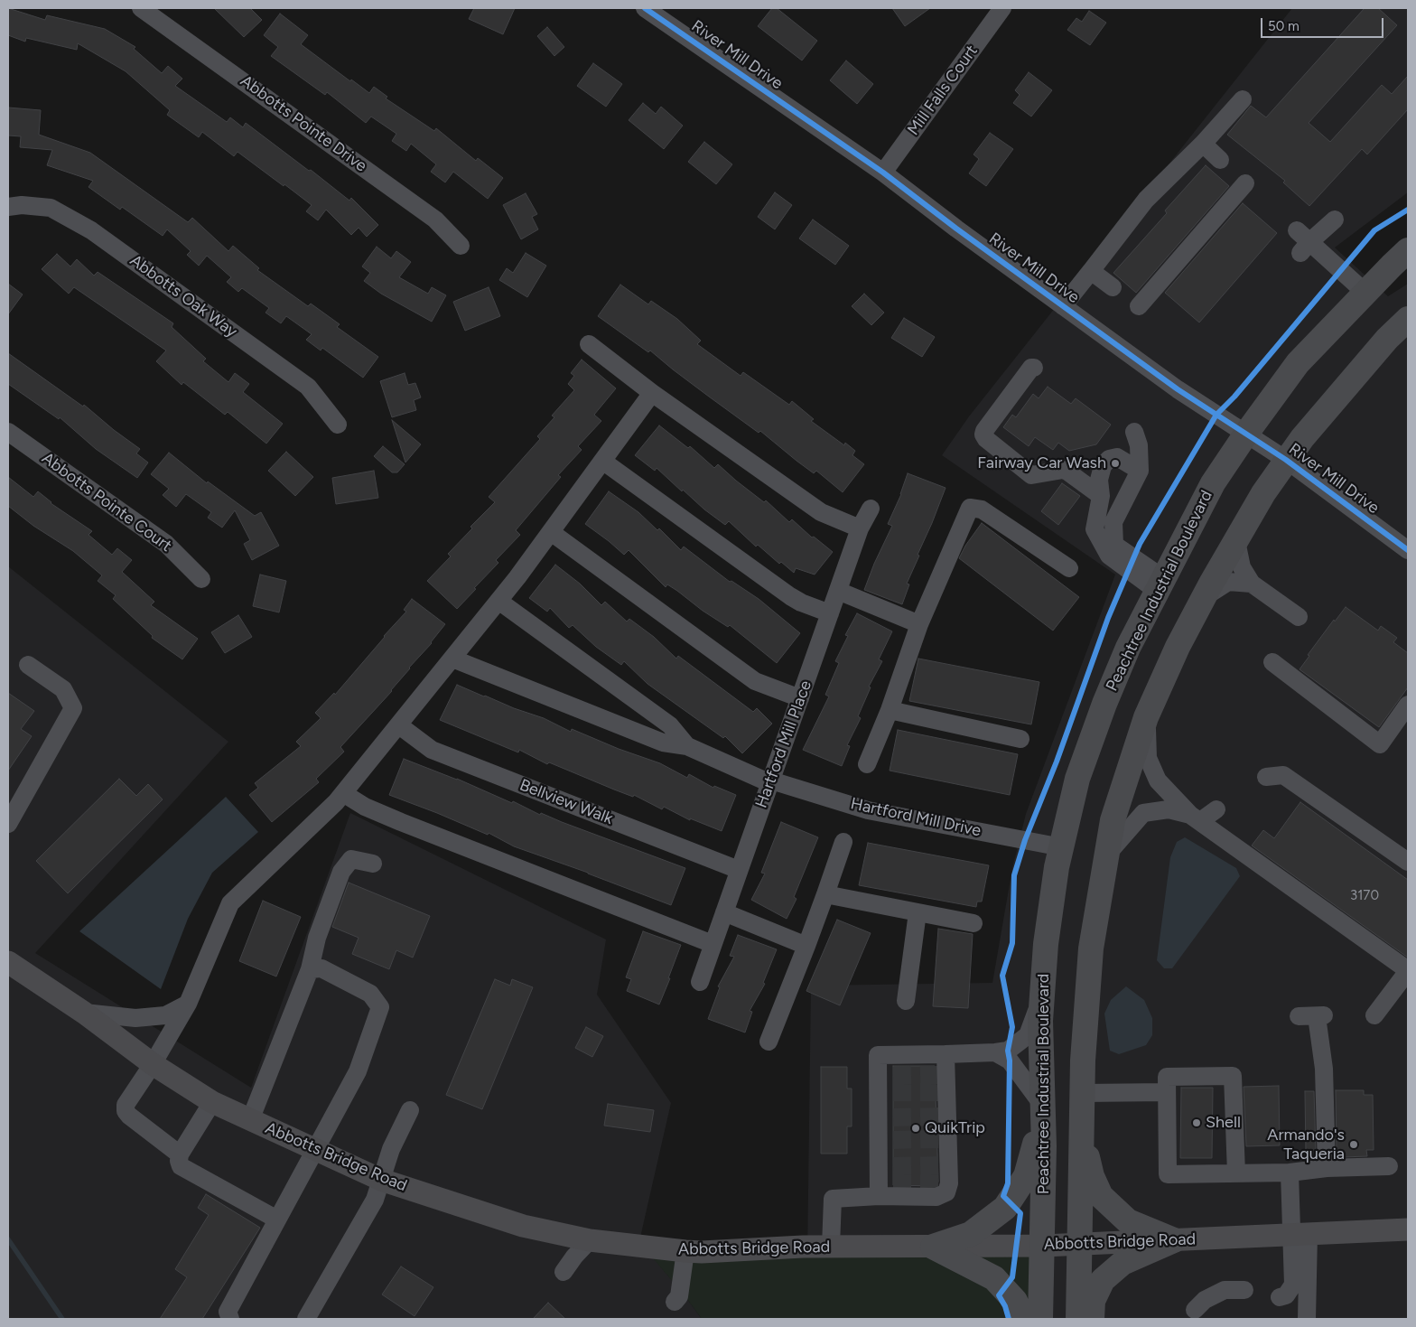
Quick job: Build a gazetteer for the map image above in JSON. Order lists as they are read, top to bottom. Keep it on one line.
{"streets":{"highway":["Peachtree Industrial Boulevard"],"main road":["Abbotts Bridge Road"],"street":["River Mill Drive","Mill Falls Court","Abbotts Pointe Drive","Abbotts Oak Way","Abbotts Pointe Court","Hartford Mill Place","Bellview Walk","Hartford Mill Drive"]},"crossings":[["River Mill Drive","Mill Falls Court"],["River Mill Drive","Peachtree Industrial Boulevard"],["Peachtree Industrial Boulevard","Hartford Mill Drive"],["Peachtree Industrial Boulevard","Abbotts Bridge Road"],["Hartford Mill Place","Bellview Walk"],["Hartford Mill Place","Hartford Mill Drive"]],"places":["Fairway Car Wash","Shell","QuikTrip","Armando's Taqueria"],"house_numbers":["3170"],"scale_bar":"50 m"}
